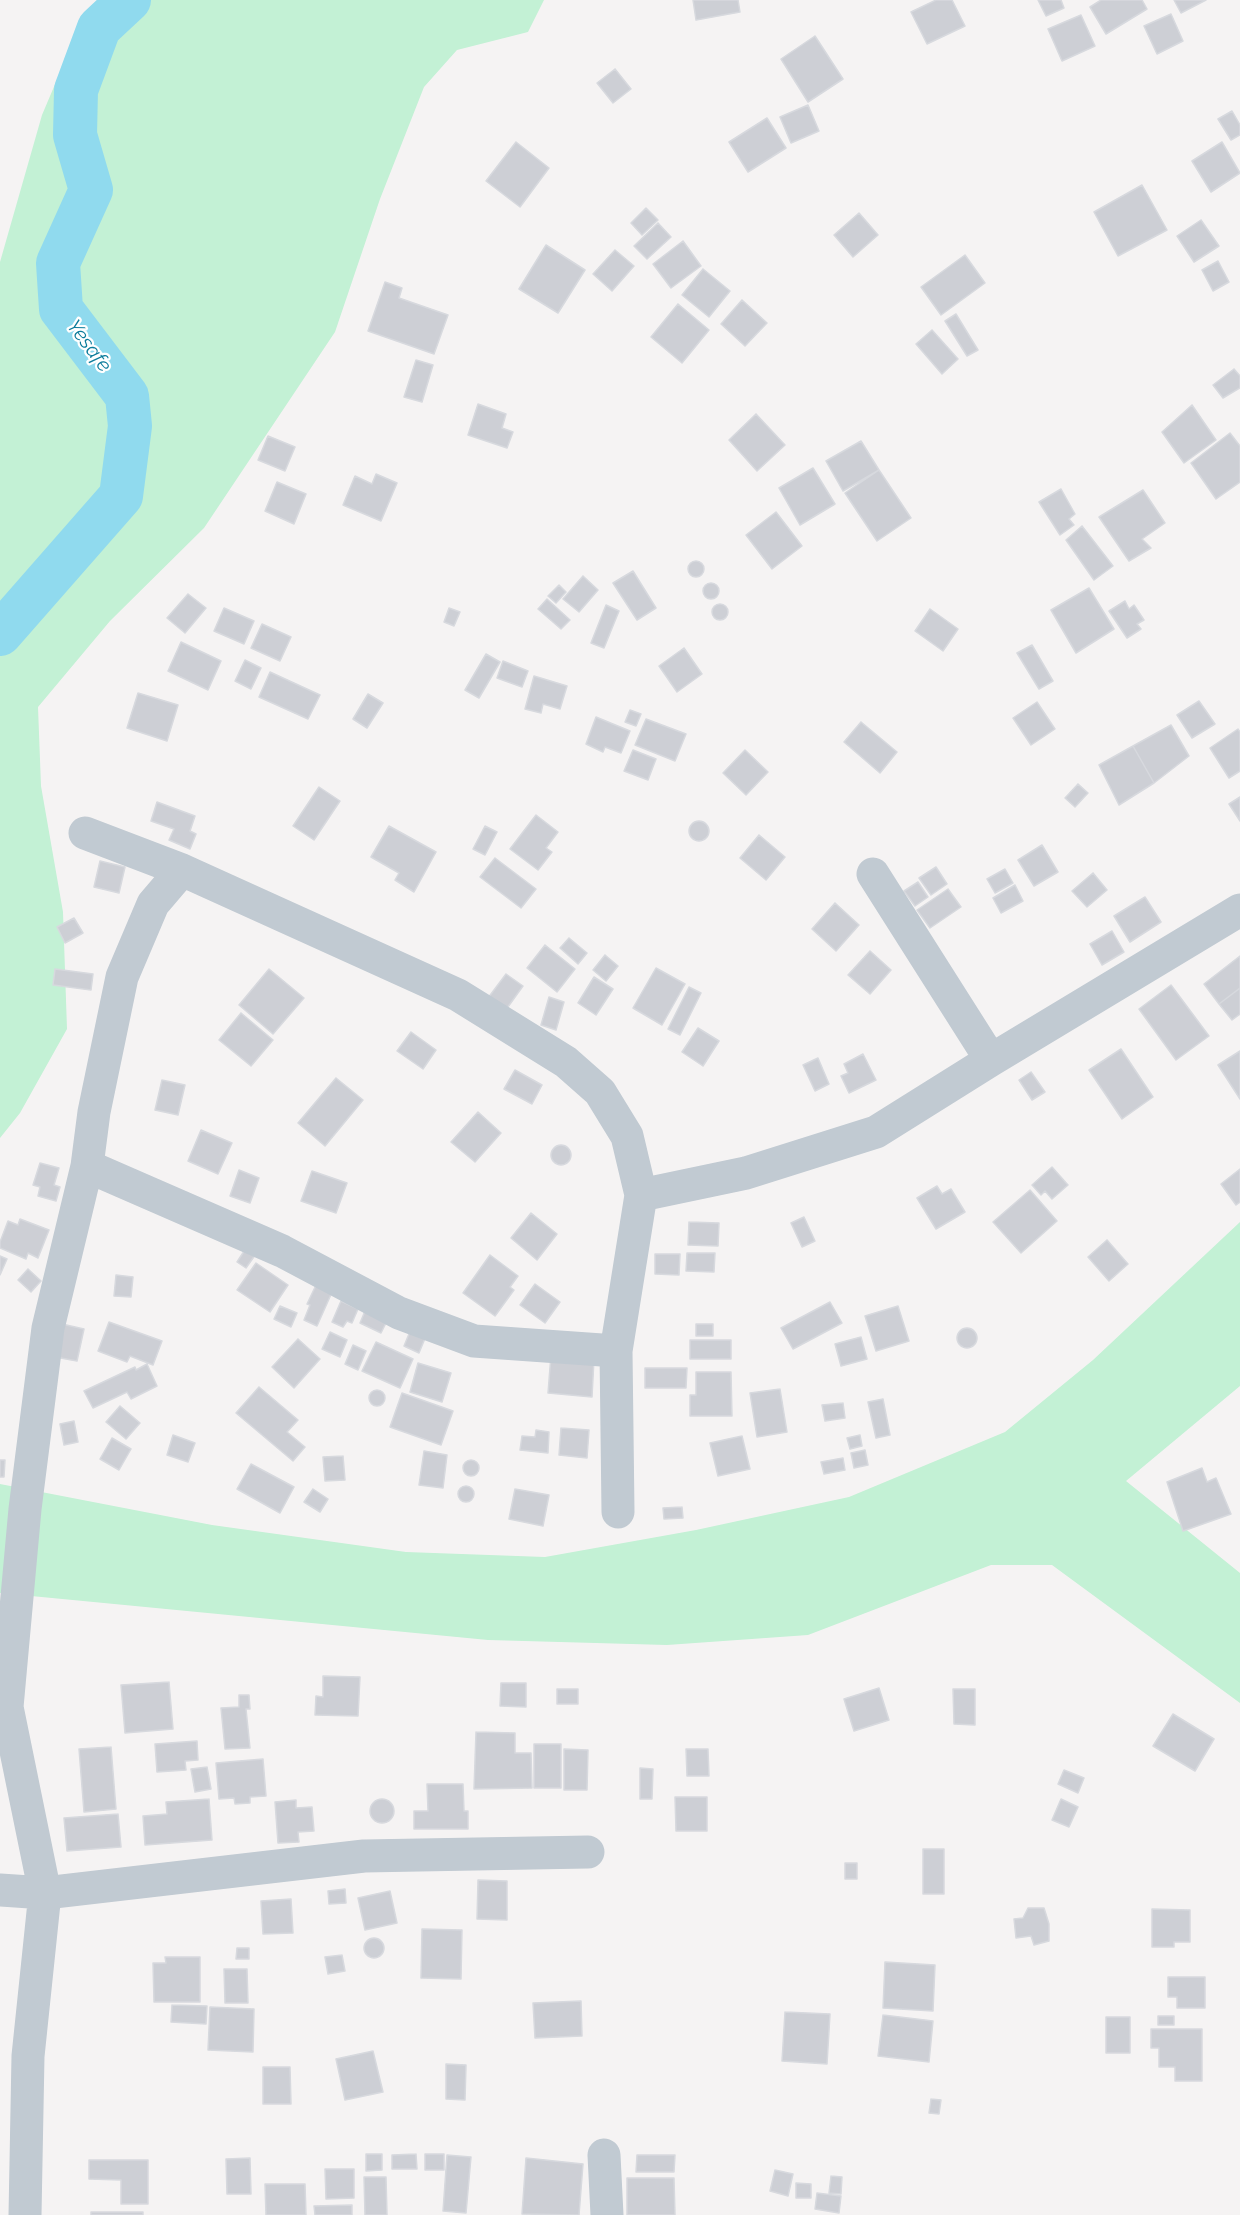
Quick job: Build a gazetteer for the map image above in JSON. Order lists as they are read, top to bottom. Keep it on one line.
{"water":["Yesafe"]}
